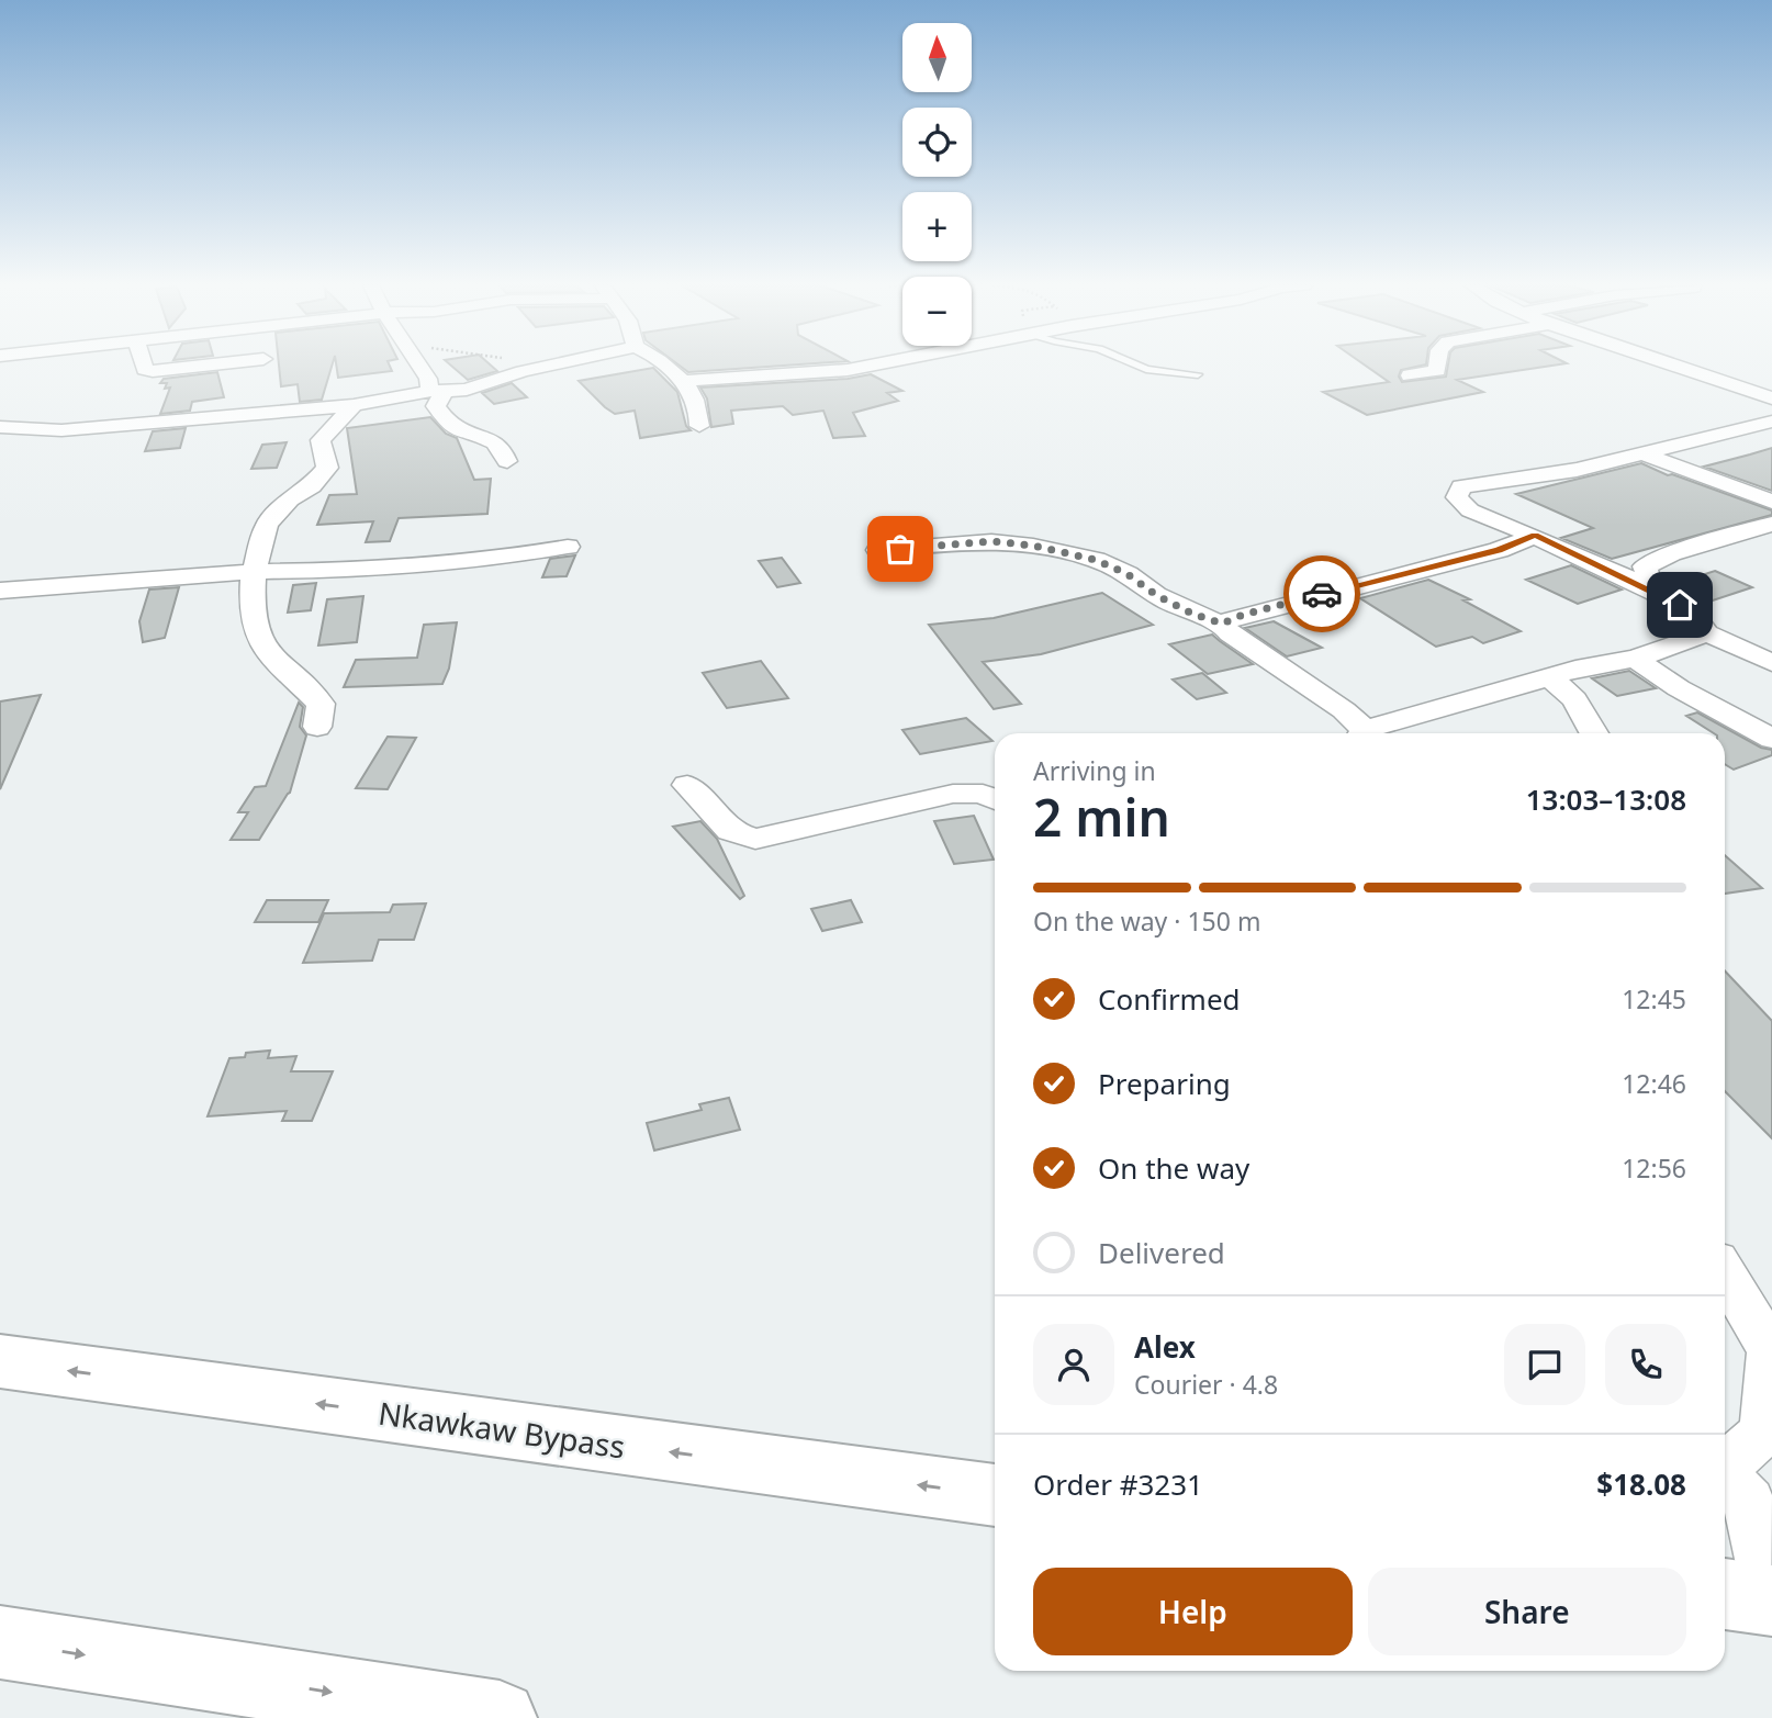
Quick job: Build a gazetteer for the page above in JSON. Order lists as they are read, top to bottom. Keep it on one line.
{"streets":{"highway":["Nkawkaw Bypass"]},"north":"top","page":{"map_buttons":["+","−"],"heading":["2 min","Arriving in","13:03–13:08"],"panel":["Alex","Courier · 4.8","Order #3231","$18.08"],"bar":"On the way · 150 m","list":[["Confirmed","12:45"],["Preparing","12:46"],["On the way","12:56"],"Delivered"],"buttons":["Help","Share"]}}
